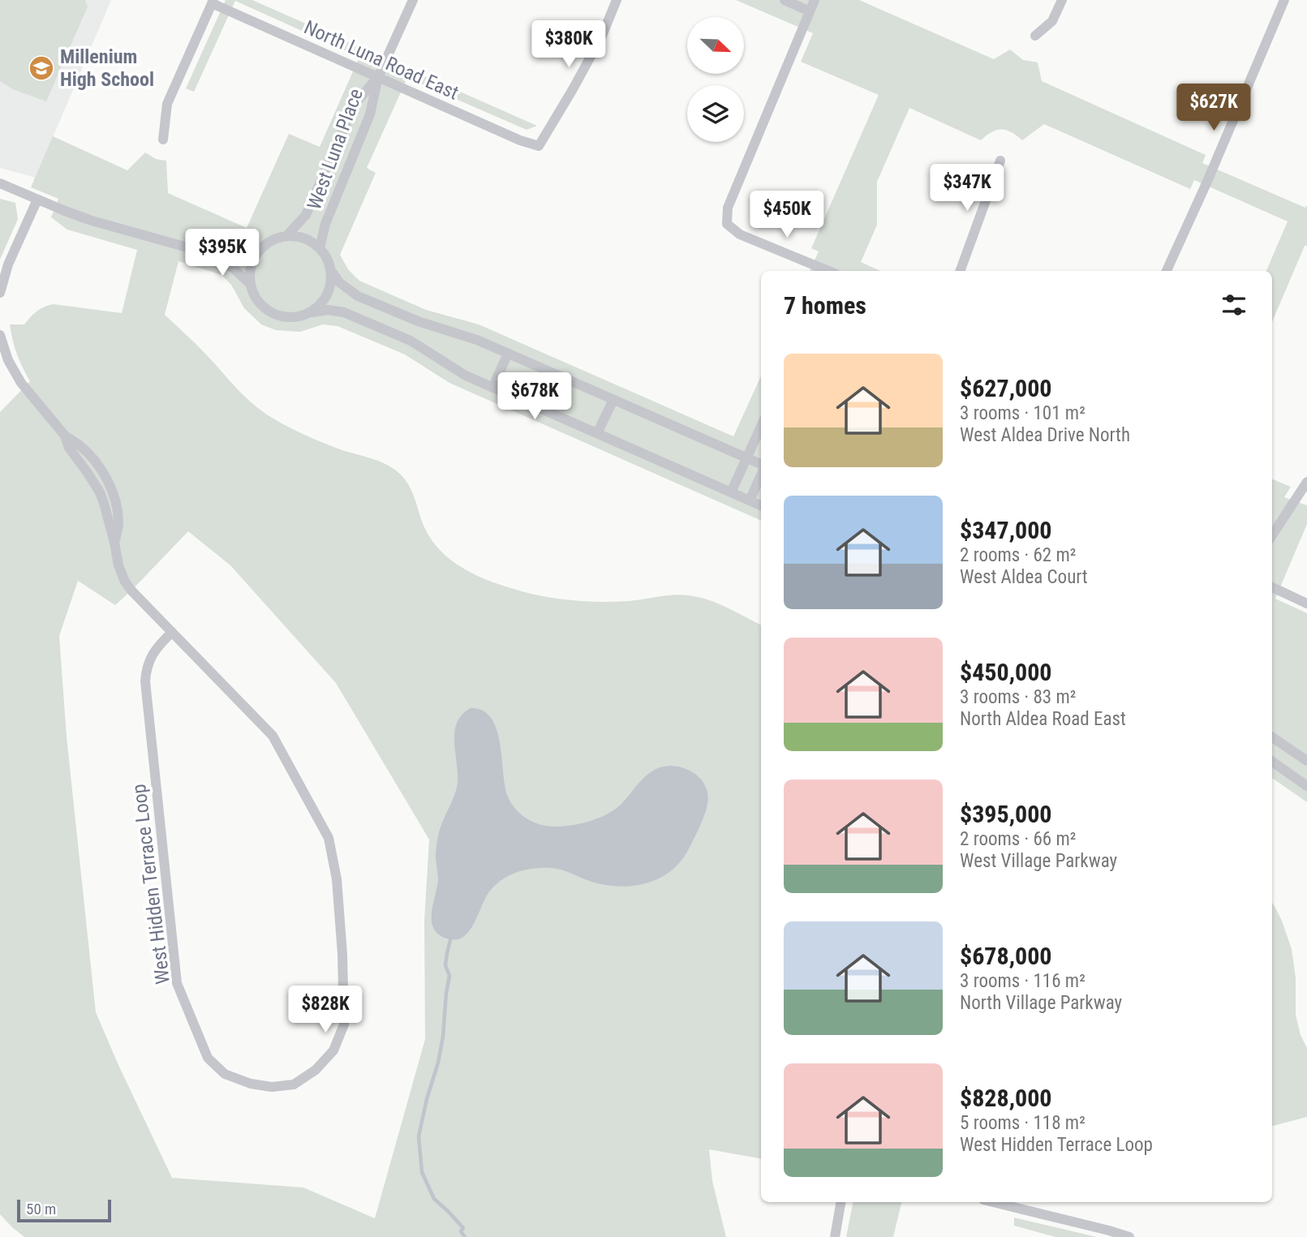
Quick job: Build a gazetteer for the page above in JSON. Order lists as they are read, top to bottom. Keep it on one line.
{"streets":{"street":["North Luna Road East","West Luna Place","West Hidden Terrace Loop"]},"crossings":[["North Luna Road East","West Luna Place"]],"places":{"school or university":["Millenium High School"]},"scale_bar":"50 m","north":"bottom right","page":{"price":["$380K","$627K","$347K","$450K","$395K","$678K","$828K"],"heading":"7 homes","list":[{"name":"$627,000","note":"3 rooms · 101 m² · West Aldea Drive North"},{"name":"$347,000","note":"2 rooms · 62 m² · West Aldea Court"},{"name":"$450,000","note":"3 rooms · 83 m² · North Aldea Road East"},{"name":"$395,000","note":"2 rooms · 66 m² · West Village Parkway"},{"name":"$678,000","note":"3 rooms · 116 m² · North Village Parkway"},{"name":"$828,000","note":"5 rooms · 118 m² · West Hidden Terrace Loop"}],"scale":"50 m"}}
